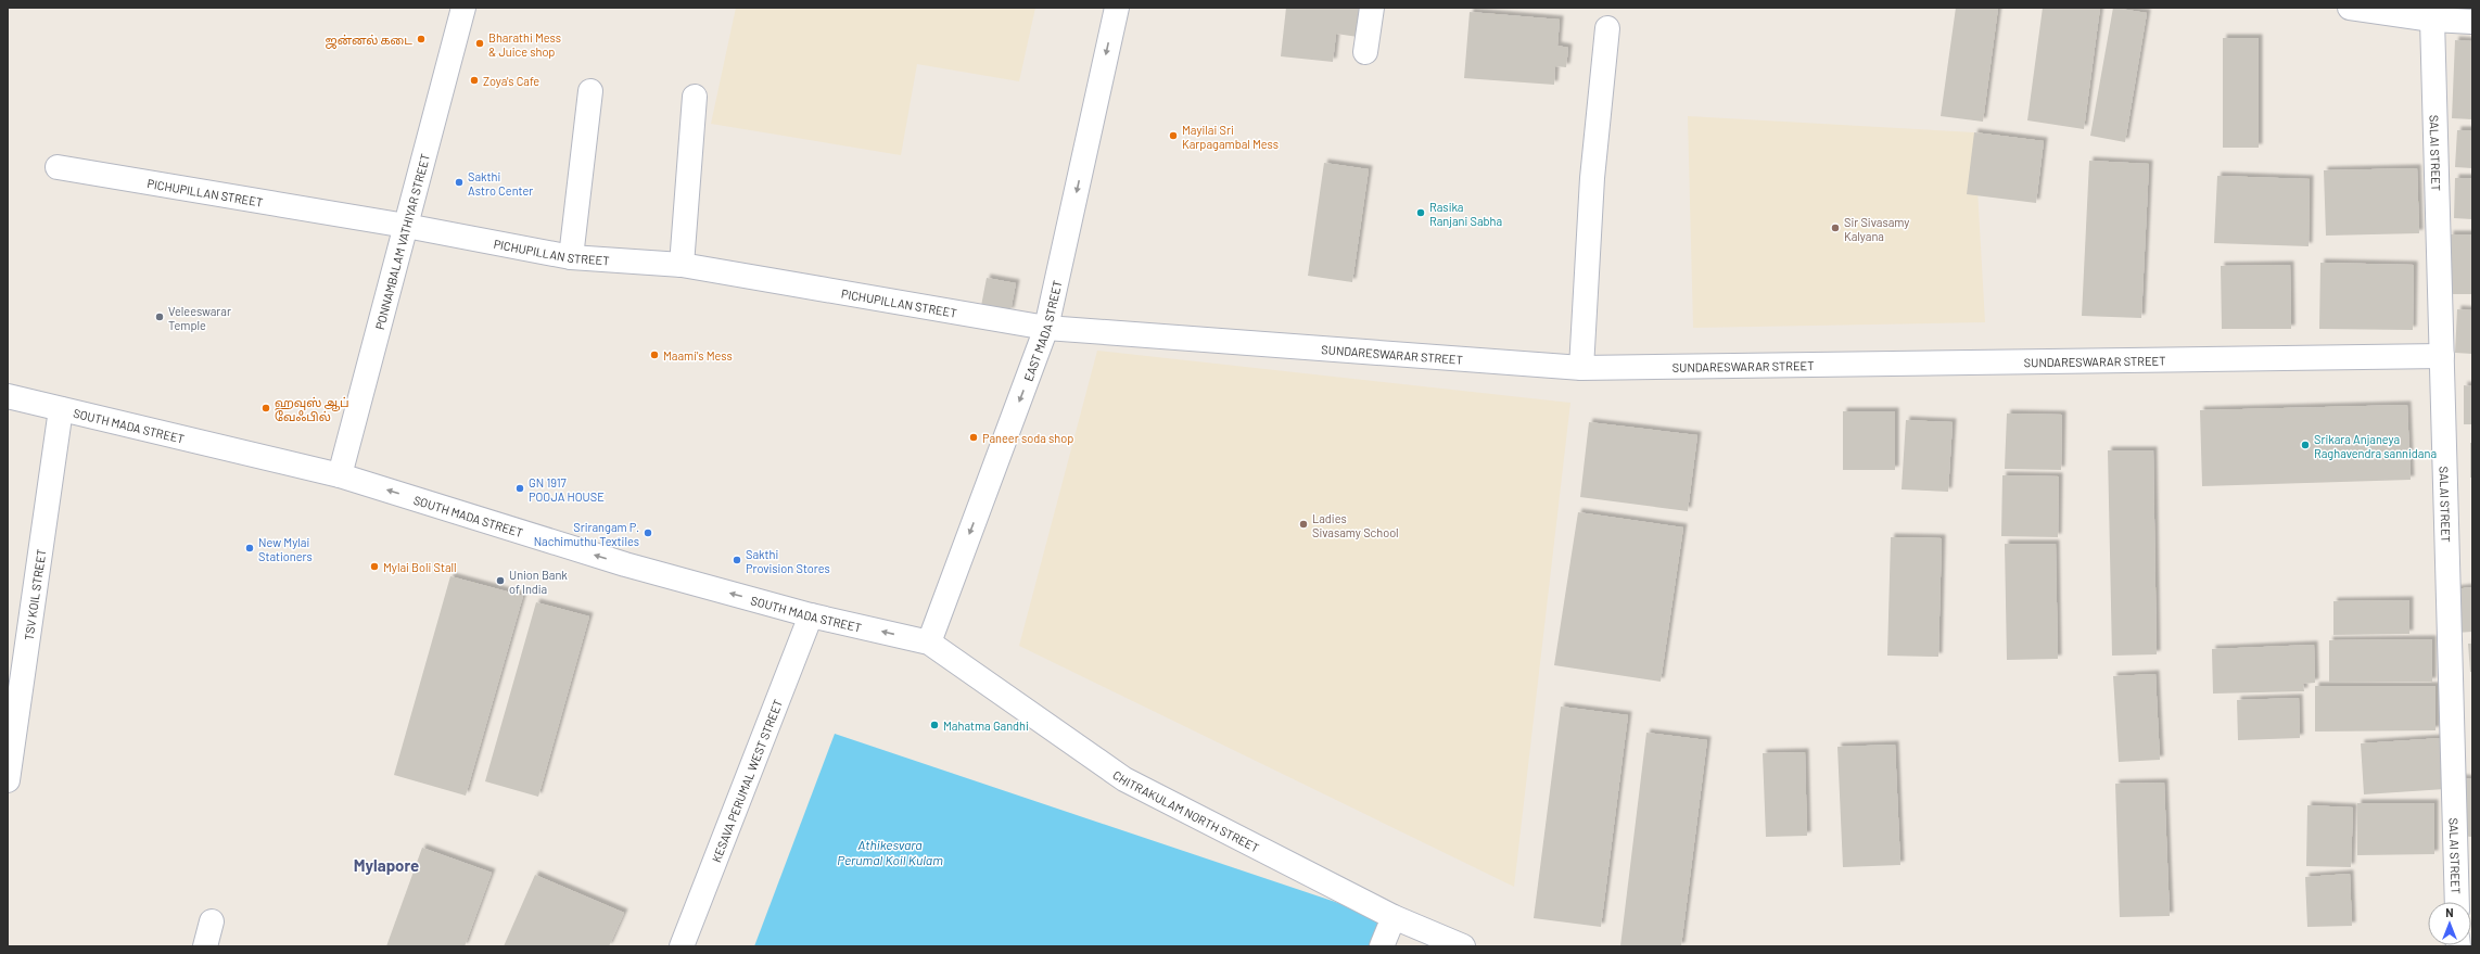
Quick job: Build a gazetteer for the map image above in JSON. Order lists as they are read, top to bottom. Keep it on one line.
{"streets":{"street":["SALAI STREET","PICHUPILLAN STREET","PONNAMBALAM VATHIYAR STREET","EAST MADA STREET","SUNDARESWARAR STREET","SOUTH MADA STREET","TSV KOIL STREET","KESAVA PERUMAL WEST STREET","CHITRAKULAM NORTH STREET"]},"crossings":[["SALAI STREET","SUNDARESWARAR STREET"],["PICHUPILLAN STREET","PONNAMBALAM VATHIYAR STREET"],["PICHUPILLAN STREET","EAST MADA STREET"],["PICHUPILLAN STREET","SUNDARESWARAR STREET"],["PONNAMBALAM VATHIYAR STREET","SOUTH MADA STREET"],["EAST MADA STREET","SUNDARESWARAR STREET"],["EAST MADA STREET","SOUTH MADA STREET"],["EAST MADA STREET","CHITRAKULAM NORTH STREET"],["SOUTH MADA STREET","TSV KOIL STREET"],["SOUTH MADA STREET","KESAVA PERUMAL WEST STREET"],["SOUTH MADA STREET","CHITRAKULAM NORTH STREET"]],"one_way":["EAST MADA STREET","SOUTH MADA STREET"],"districts":["Mylapore"],"water":["Athikesvara Perumal Koil Kulam"],"places":["ஜன்னல் கடை","Bharathi Mess & Juice shop","Zoya's Cafe","Mayilai Sri Karpagambal Mess","Sakthi Astro Center","Rasika Ranjani Sabha","Sir Sivasamy Kalyana","Veleeswarar Temple","Maami's Mess","ஹவுஸ் ஆப் வேஃபில்","Paneer soda shop","Srikara Anjaneya Raghavendra sannidana","GN 1917 POOJA HOUSE","Ladies Sivasamy School","Srirangam P. Nachimuthu Textiles","New Mylai Stationers","Sakthi Provision Stores","Mylai Boli Stall","Union Bank of India","Mahatma Gandhi"],"north":"top"}
